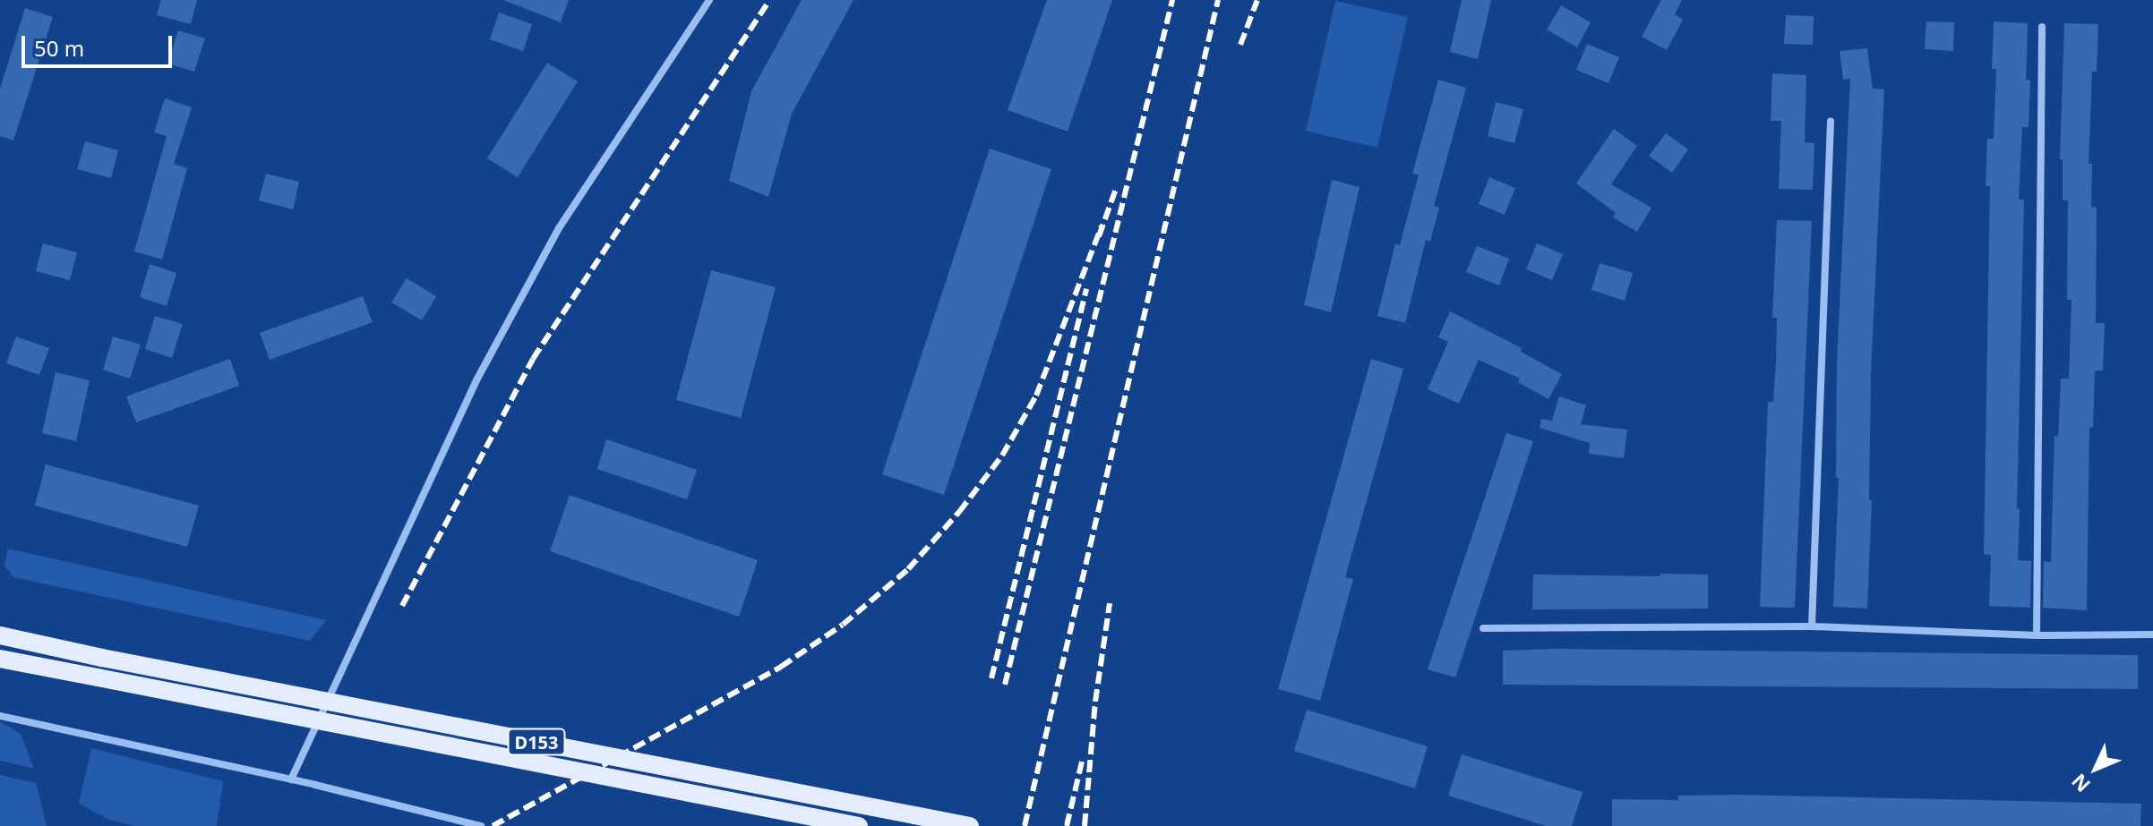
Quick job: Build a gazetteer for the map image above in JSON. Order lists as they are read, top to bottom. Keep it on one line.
{"streets":{"main road":["D153"]},"scale_bar":"50 m","north":"bottom left"}
